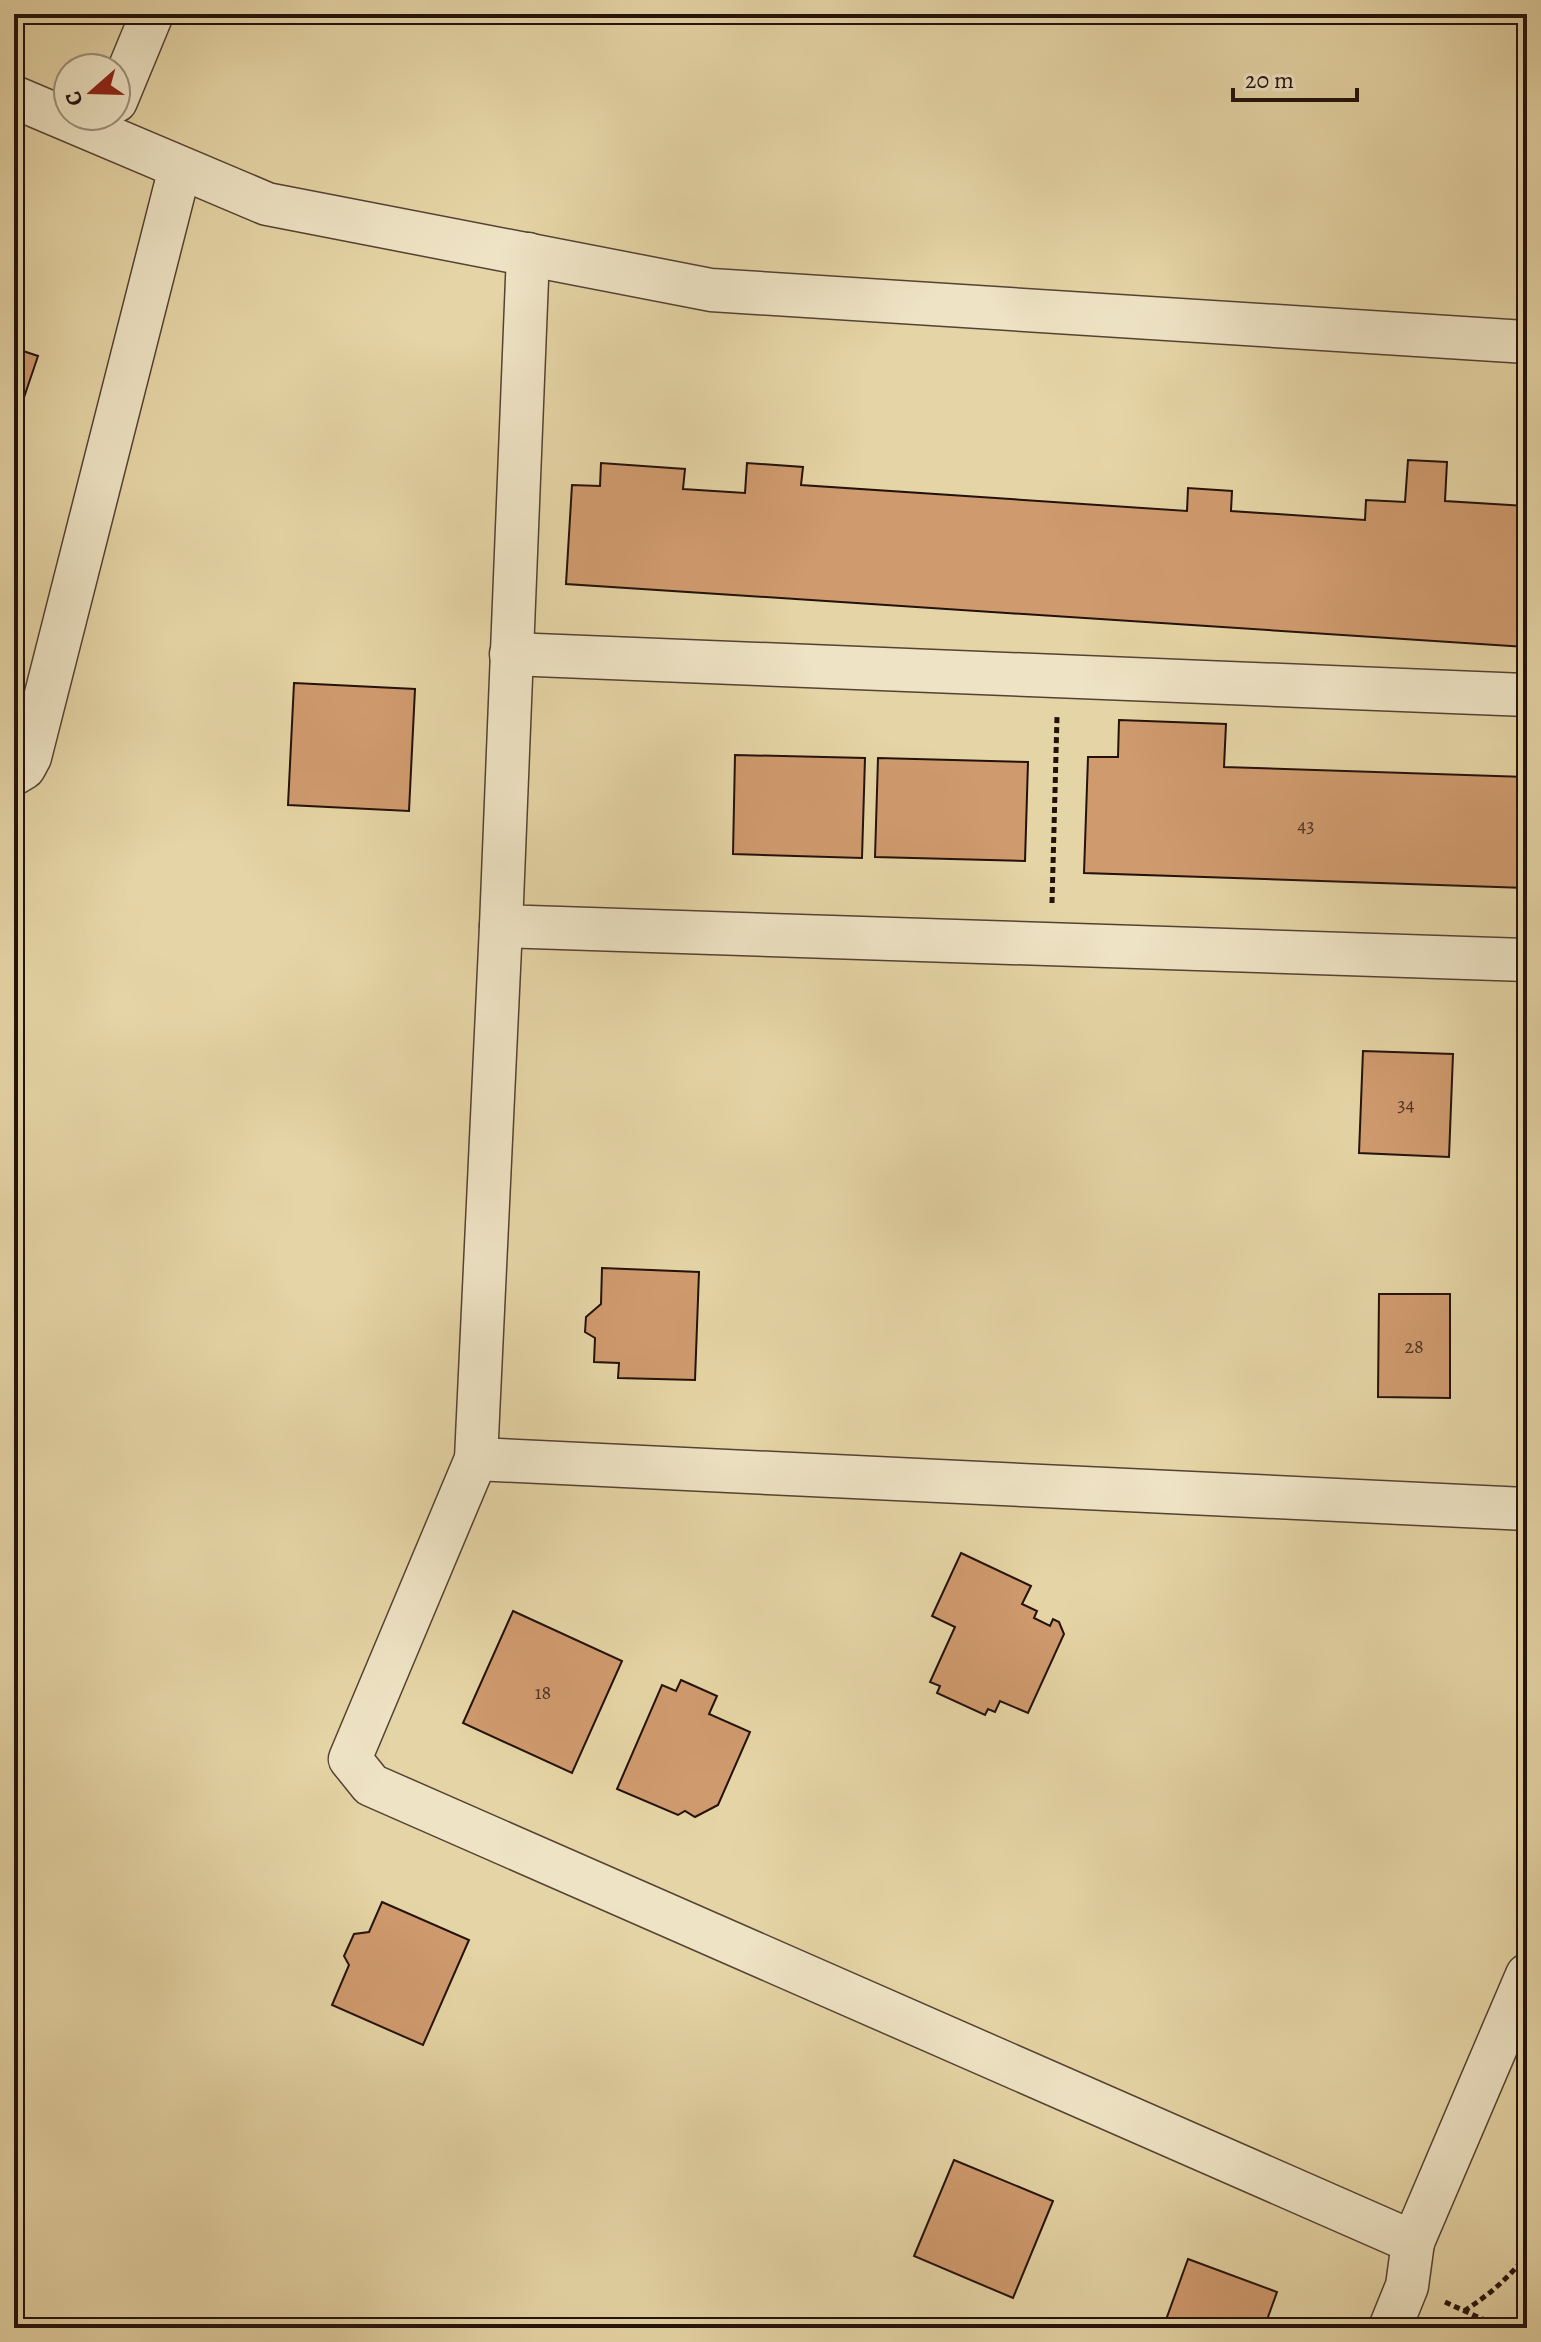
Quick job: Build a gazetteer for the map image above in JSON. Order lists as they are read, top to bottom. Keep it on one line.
{"house_numbers":["43","34","28","18"],"scale_bar":"20 m","north":"left"}
